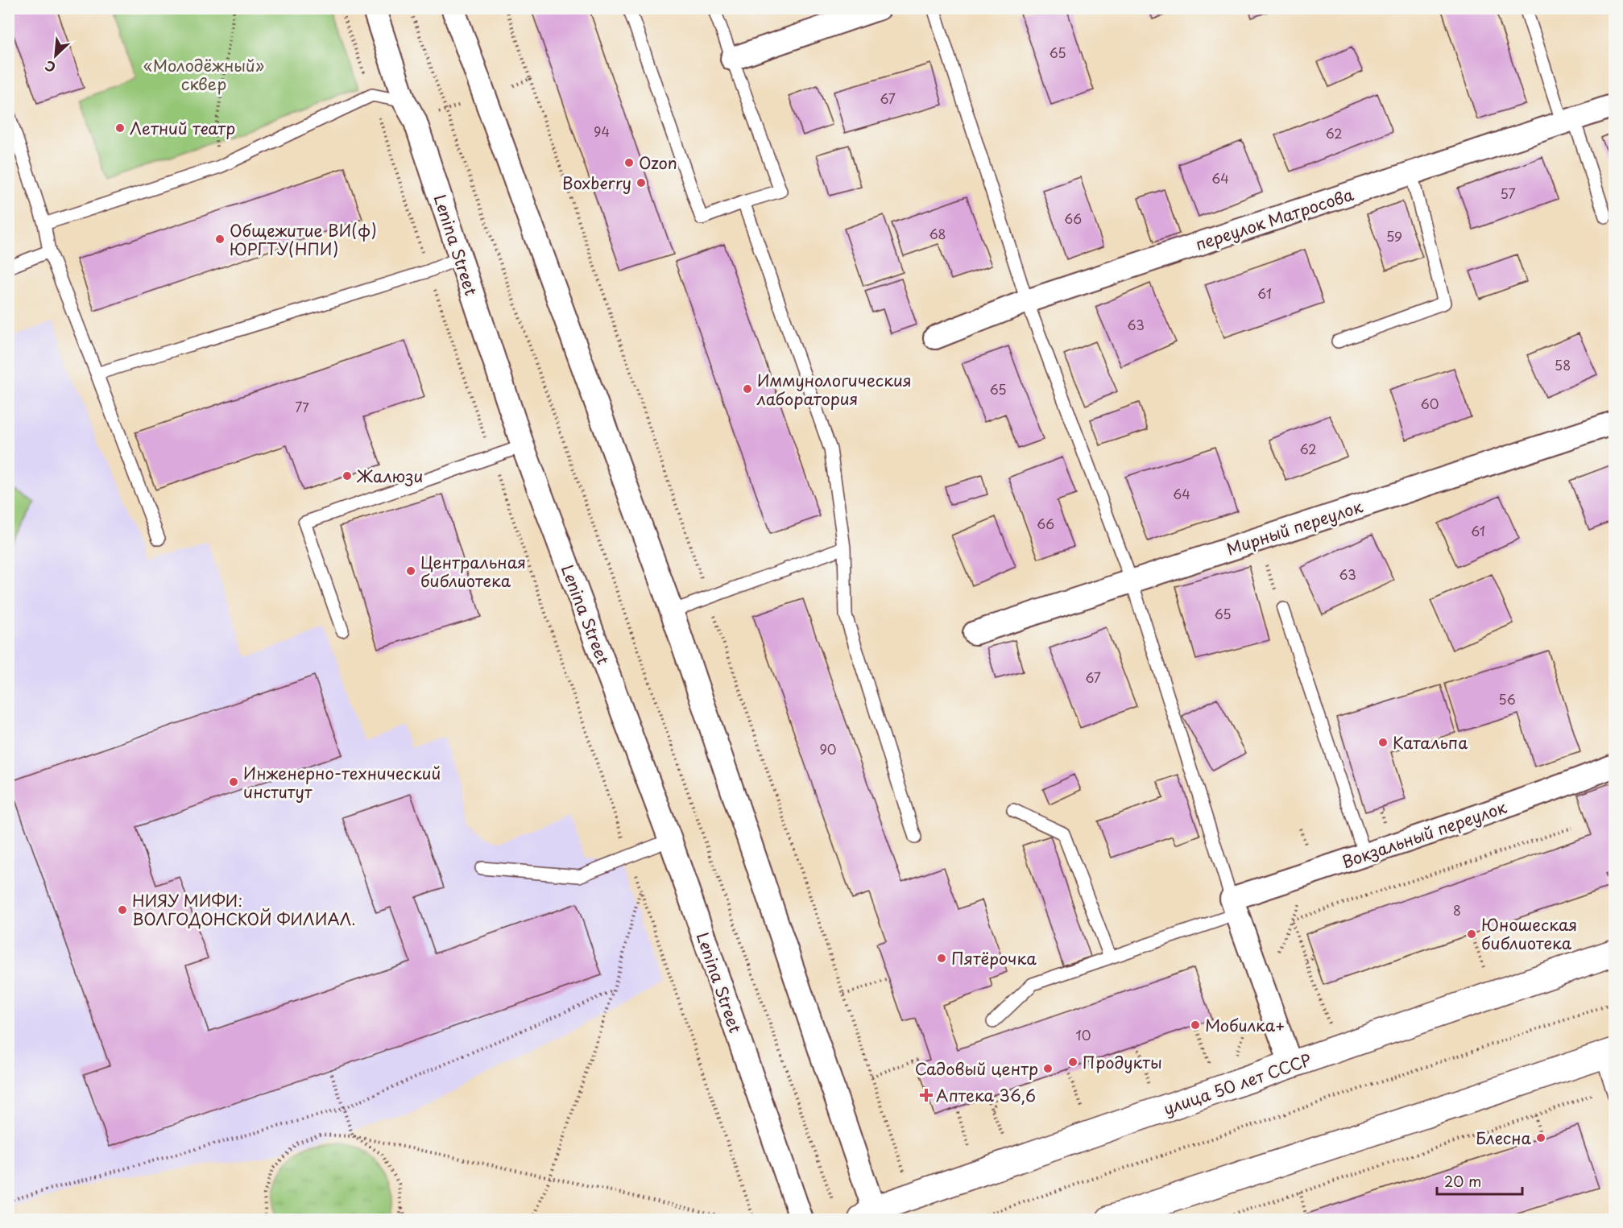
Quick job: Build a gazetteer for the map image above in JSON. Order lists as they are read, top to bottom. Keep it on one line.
{"streets":{"street":["переулок Матросова","Lenina Street","Мирный переулок","Вокзальный переулок","улица 50 лет СССР"]},"parks":["«Молодёжный» сквер"],"places":{"other":["Летний театр","Ozon","Boxberry","Общежитие ВИ(ф) ЮРГТУ(НПИ)","Иммунологическия лаборатория","Жалюзи","Центральная библиотека","Катальпа","Инженерно-технический институт","НИЯУ МИФИ: ВОЛГОДОНСКОЙ ФИЛИАЛ.","Юношеская библиотека","Пятёрочка","Мобилка+","Продукты","Садовый центр","Блесна"],"health":["Аптека 36,6"]},"house_numbers":["65","67","94","62","64","57","66","68","59","61","63","58","65","60","77","62","64","66","61","63","65","67","56","90","8","10"],"scale_bar":"20 m","north":"bottom left"}
